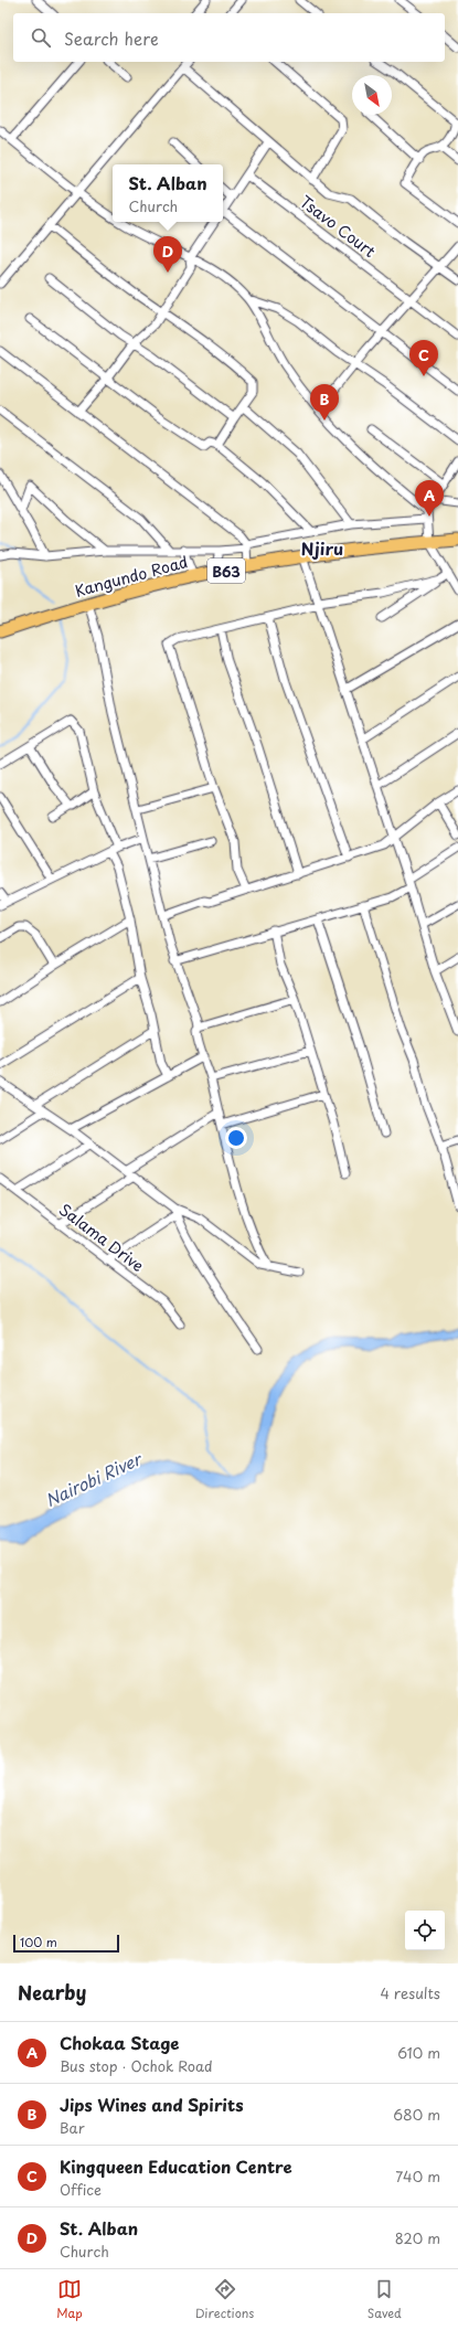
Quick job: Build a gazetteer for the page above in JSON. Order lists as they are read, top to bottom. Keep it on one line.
{"streets":{"highway":["B63","Kangundo Road"],"street":["Tsavo Court","Salama Drive"]},"districts":["Njiru"],"water":["Nairobi River"],"scale_bar":"100 m","north":"bottom right","page":{"search":"Search here","popup":["St. Alban","Church"],"pins":["D","C","B","A"],"scale":"100 m","heading":["Nearby","4 results"],"list":[{"mark":"A","name":"Chokaa Stage","note":"Bus stop · Ochok Road","value":"610 m"},{"mark":"B","name":"Jips Wines and Spirits","note":"Bar","value":"680 m"},{"mark":"C","name":"Kingqueen Education Centre","note":"Office","value":"740 m"},{"mark":"D","name":"St. Alban","note":"Church","value":"820 m"}],"nav":["Map","Directions","Saved"]}}
